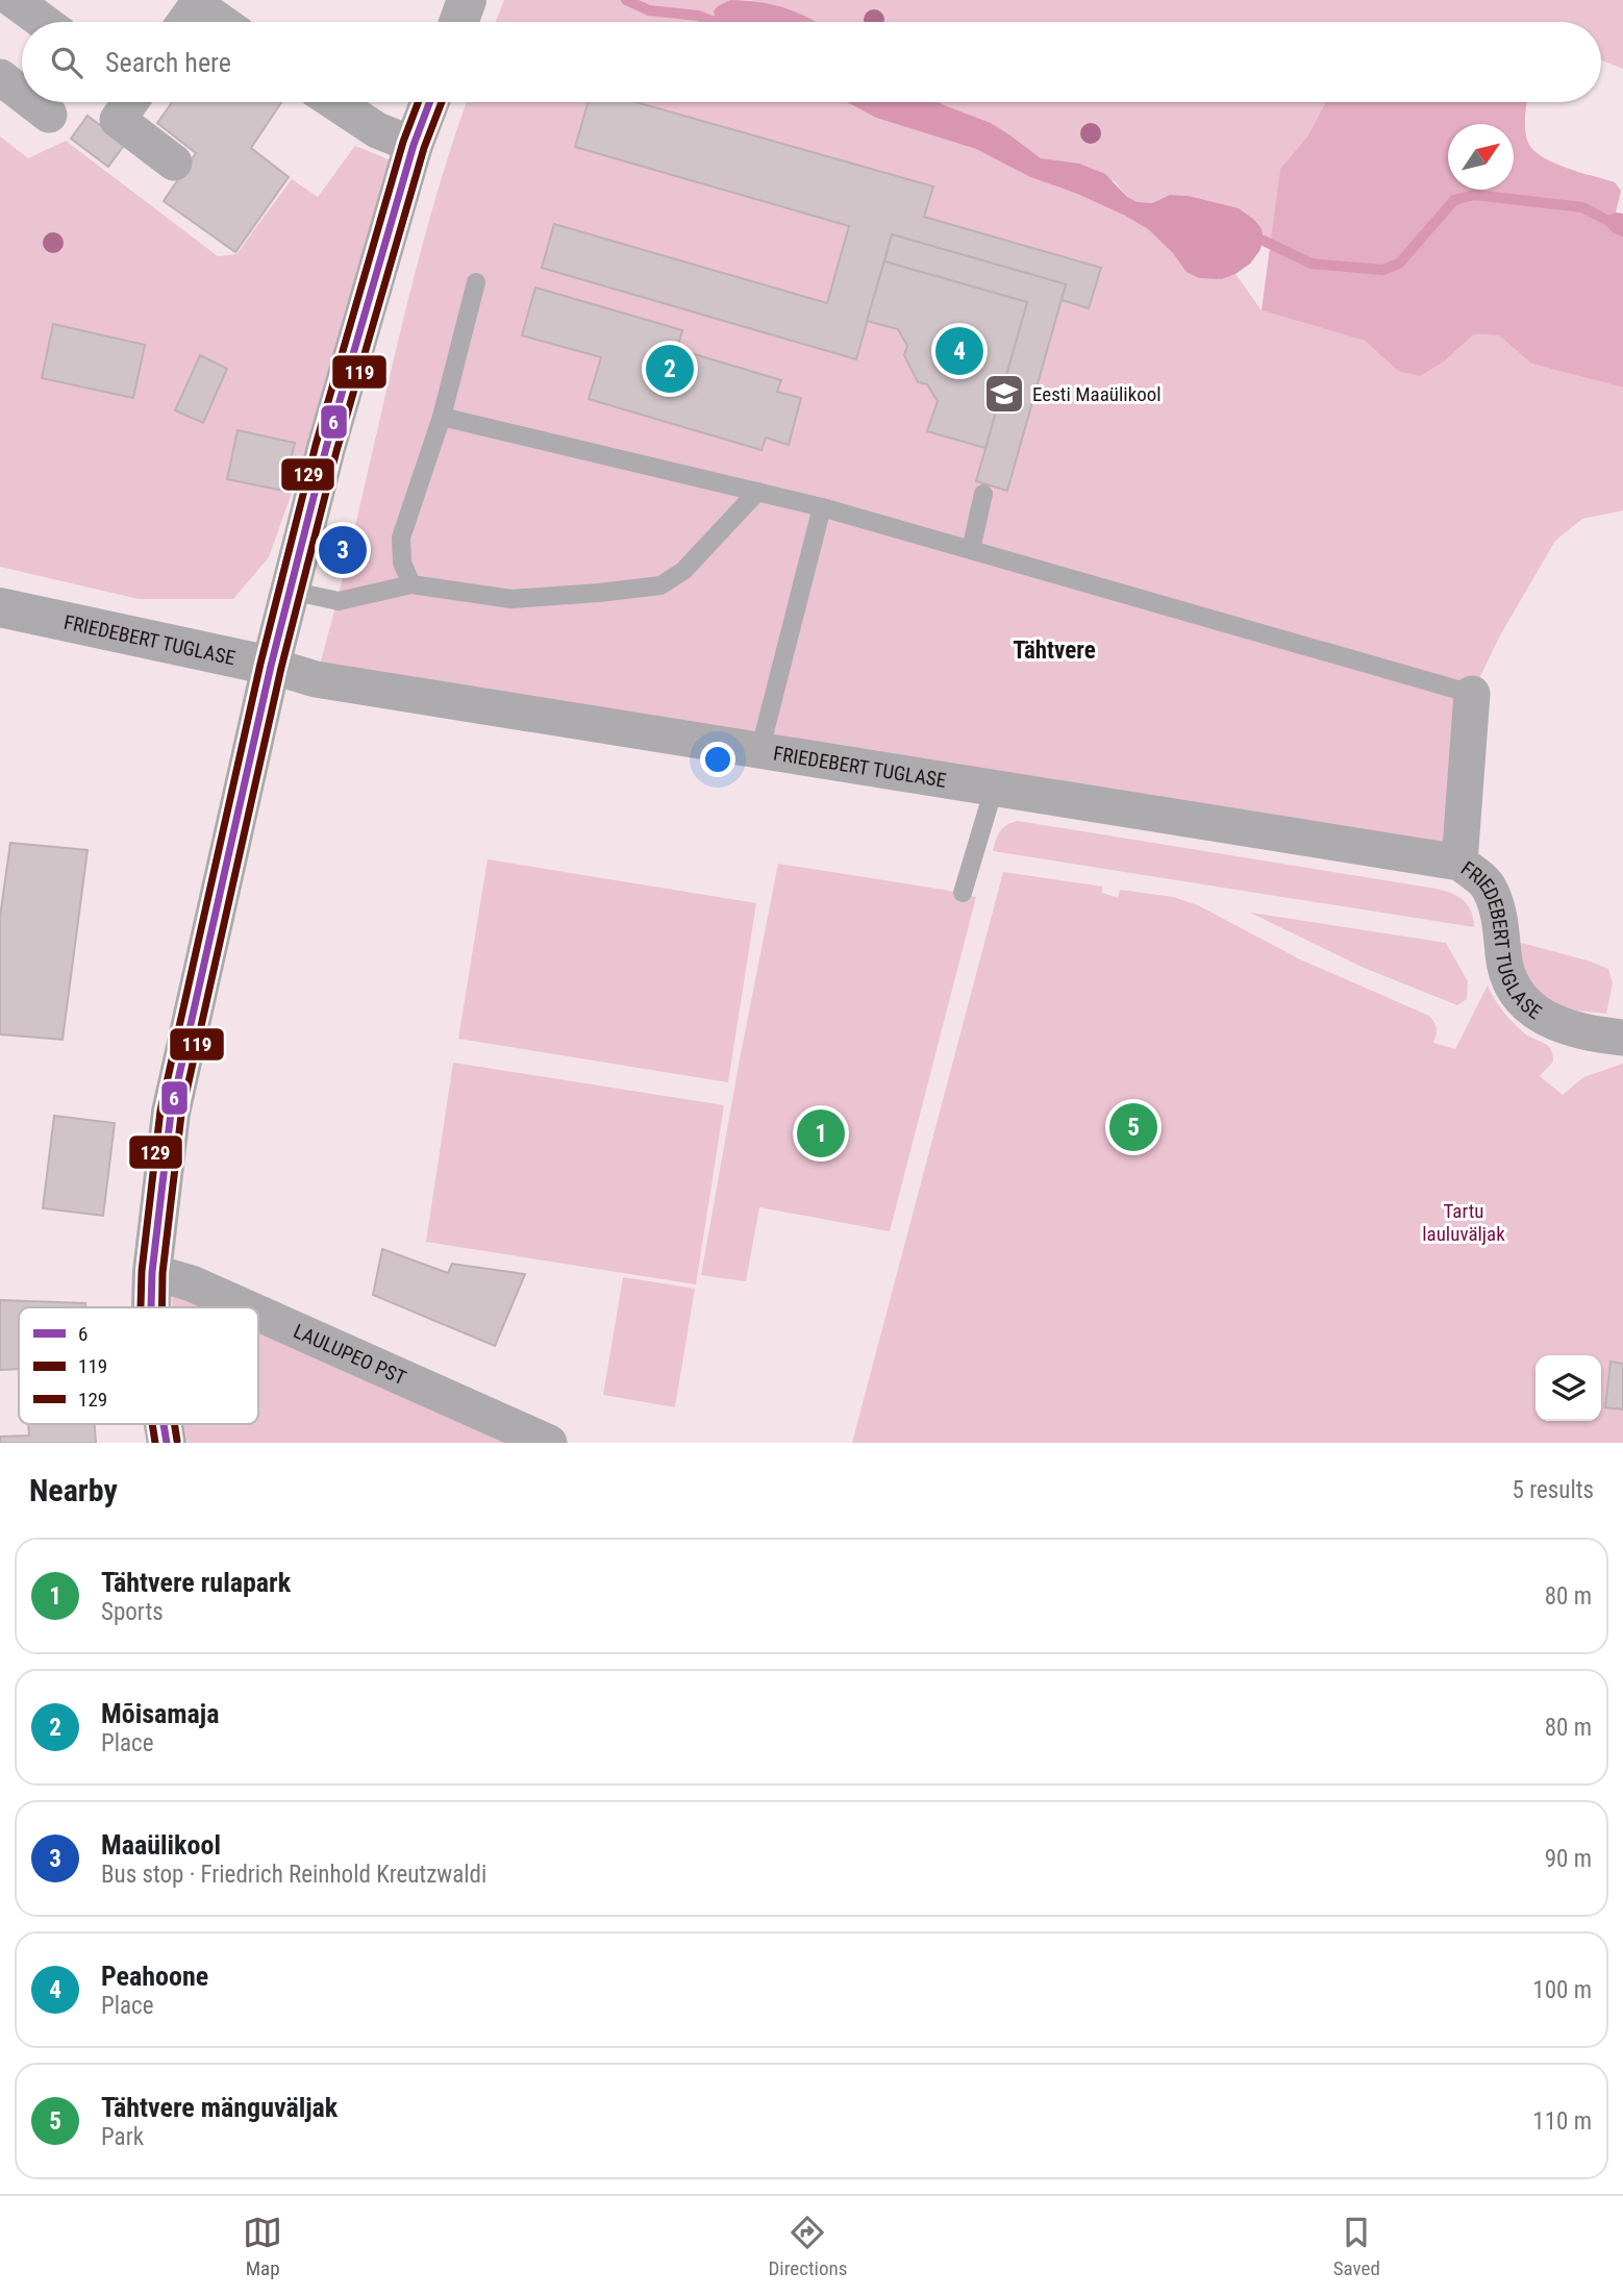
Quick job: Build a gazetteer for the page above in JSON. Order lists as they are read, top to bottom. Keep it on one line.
{"streets":{"main road":["FRIEDEBERT TUGLASE"],"street":["LAULUPEO PST"]},"districts":["Tähtvere"],"parks":["Tartu lauluväljak"],"places":{"school or university":["Eesti Maaülikool"]},"lines":["transit line 6","transit line 119","transit line 129"],"legend":["6","119","129"],"north":"top right","page":{"search":"Search here","pins":["4","2","3","5","1"],"heading":["Nearby","5 results"],"list":[{"mark":"1","name":"Tähtvere rulapark","note":"Sports","value":"80 m"},{"mark":"2","name":"Mõisamaja","note":"Place","value":"80 m"},{"mark":"3","name":"Maaülikool","note":"Bus stop · Friedrich Reinhold Kreutzwaldi","value":"90 m"},{"mark":"4","name":"Peahoone","note":"Place","value":"100 m"},{"mark":"5","name":"Tähtvere mänguväljak","note":"Park","value":"110 m"}],"nav":["Map","Directions","Saved"]}}
